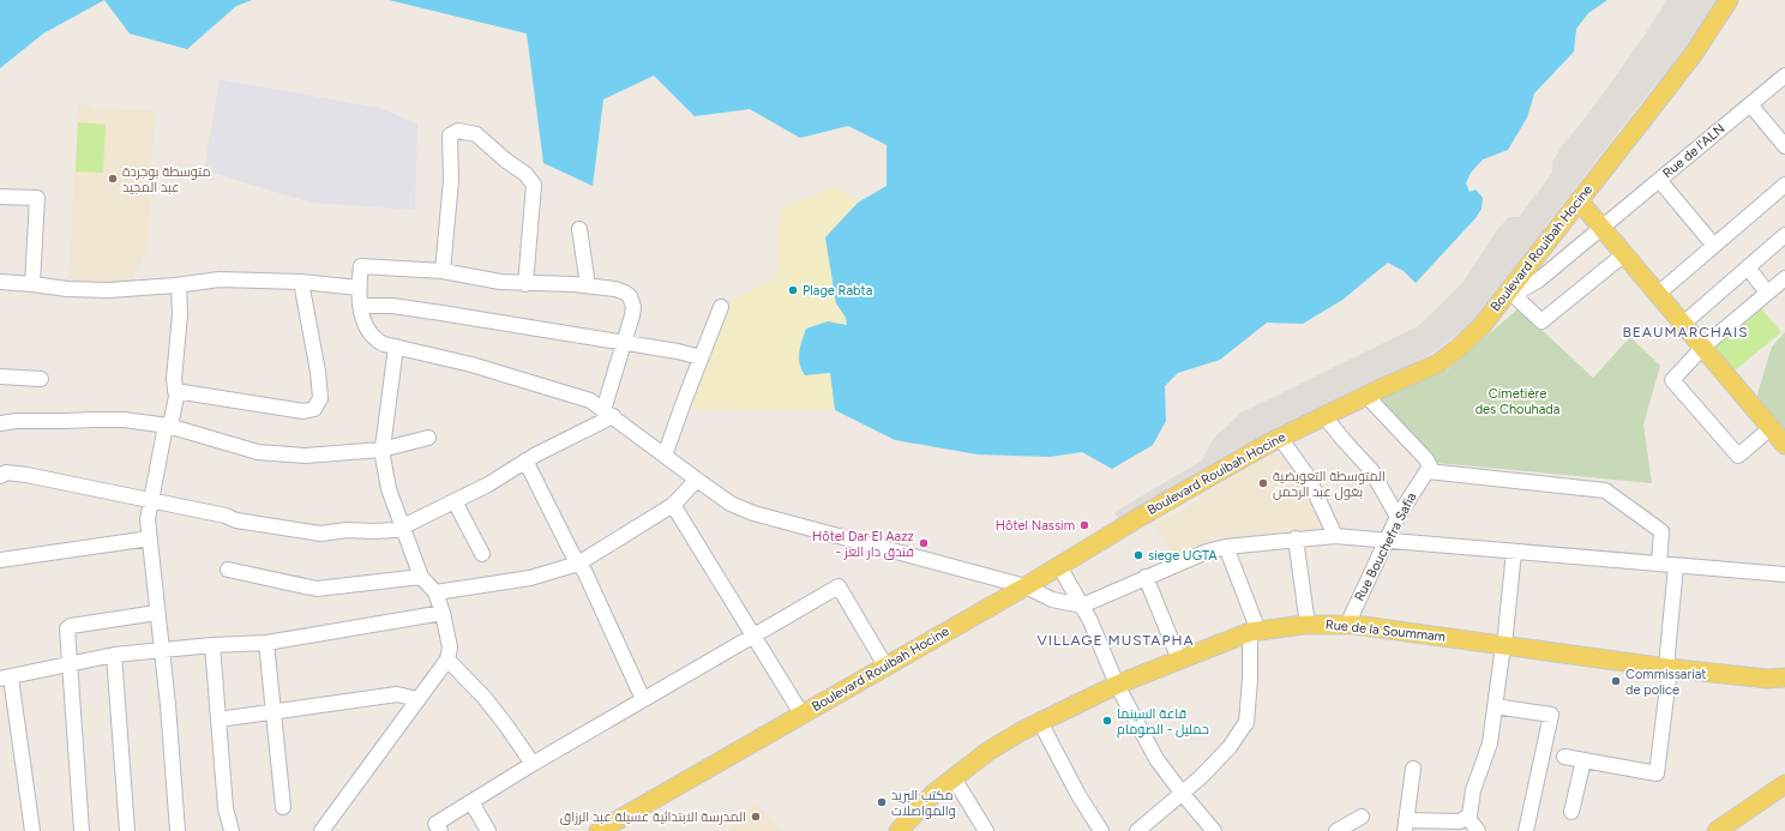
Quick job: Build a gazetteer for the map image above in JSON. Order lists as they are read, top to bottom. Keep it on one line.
{"streets":{"main road":["Boulevard Rouibah Hocine","Rue de la Soummam"],"street":["Rue de l'ALN","Rue Bouchefra Safia"]},"crossings":[["Rue de l'ALN","Boulevard Rouibah Hocine"],["Rue Bouchefra Safia","Rue de la Soummam"]],"districts":["BEAUMARCHAIS","VILLAGE MUSTAPHA"],"parks":["Cimetière des Chouhada"],"places":["متوسطة بوجردة عبد المجيد","Plage Rabta","المتوسطة التعويضية بغول عبد الرحمن","Hôtel Nassim","Hôtel Dar El Aazz - فندق دار العز","siege UGTA","Commissariat de police","قاعة السينما حمليل - الصومام","مكتب البريد والمواصلات","المدرسة الابتدائية عسيلة عبد الرزاق"]}
